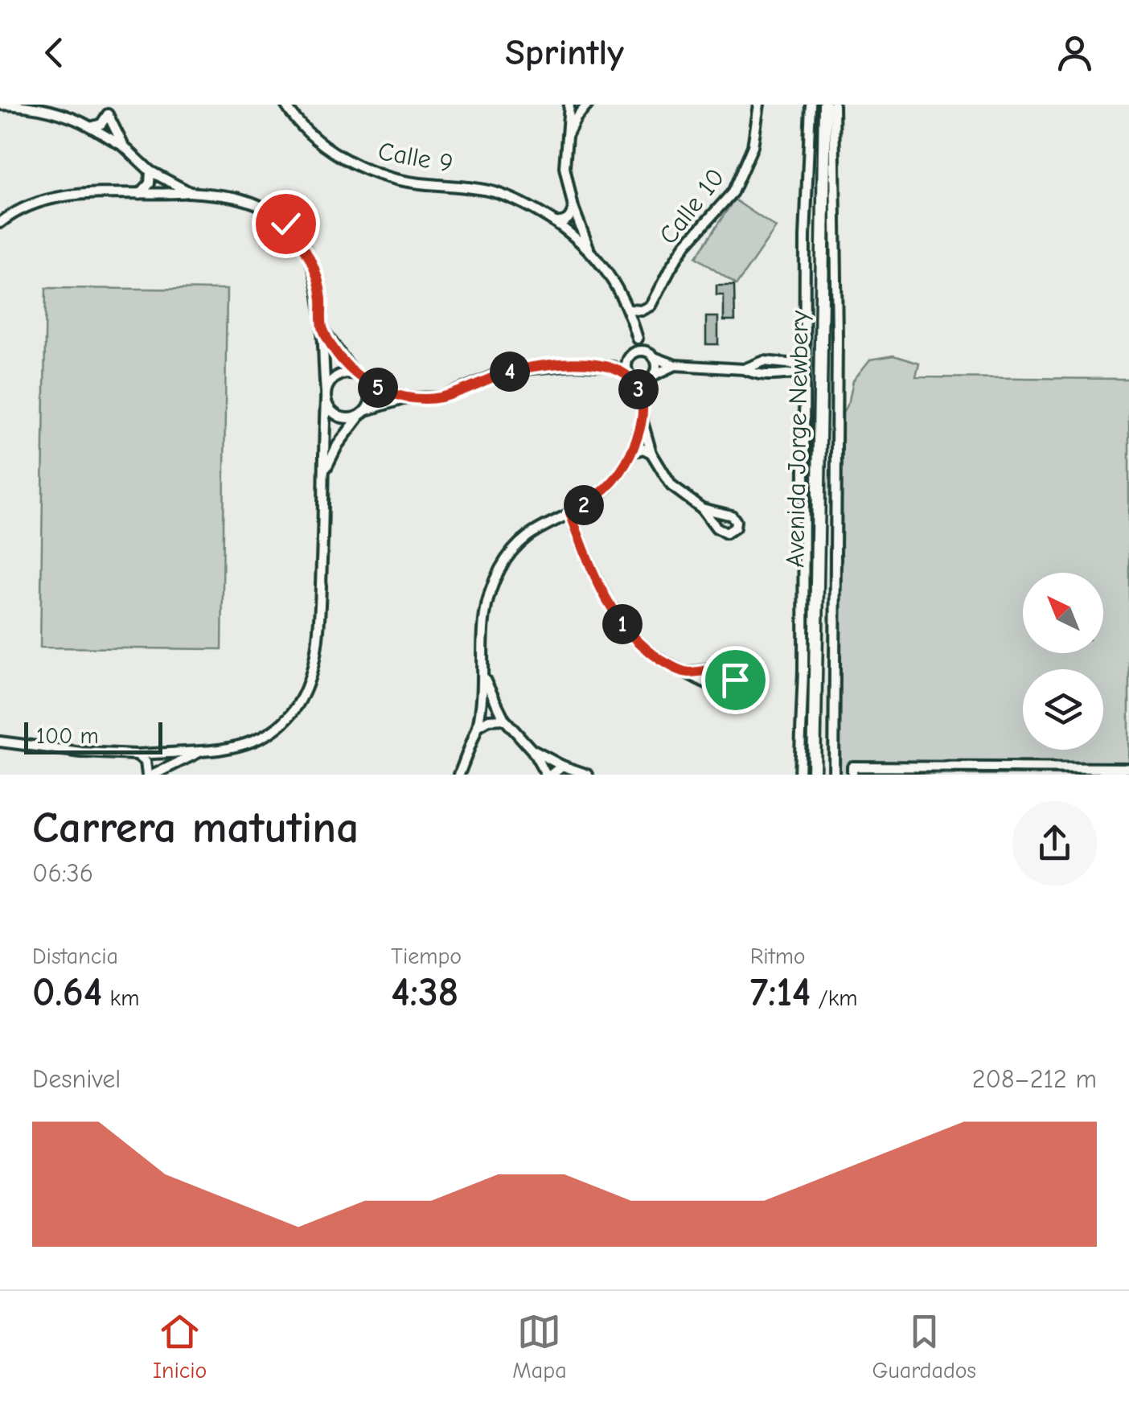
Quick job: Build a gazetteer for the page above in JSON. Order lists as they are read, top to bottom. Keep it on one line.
{"streets":{"main road":["Avenida Jorge Newbery"],"street":["Calle 9","Calle 10"]},"scale_bar":"100 m","north":"top left","page":{"header":"Sprintly","pins":["4","5","3","2","1"],"scale":"100 m","heading":["Carrera matutina","06:36"],"stats":[["Distancia","0.64 km"],["Tiempo","4:38"],["Ritmo","7:14 /km"]],"chart":["Desnivel","208–212 m"],"tabs":["Inicio","Mapa","Guardados"]}}
